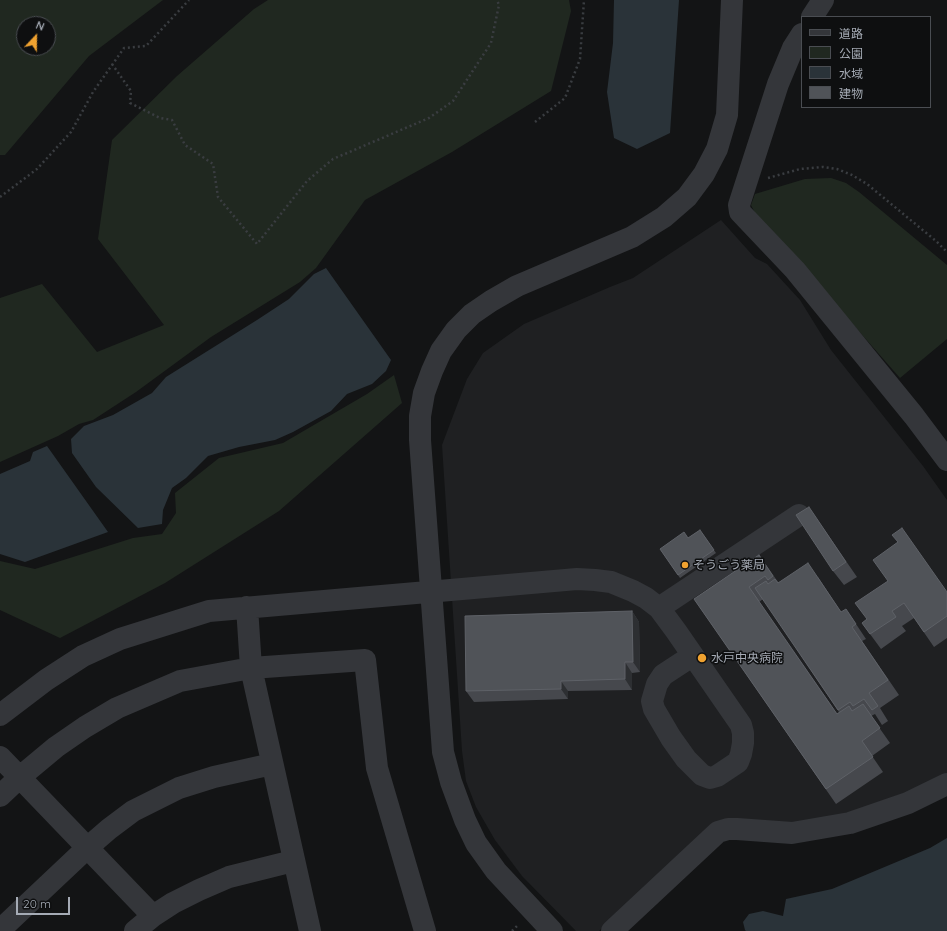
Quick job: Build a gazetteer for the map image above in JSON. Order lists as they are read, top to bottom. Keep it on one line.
{"places":["そうごう薬局","水戸中央病院"],"legend":["道路","公園","水域","建物"],"scale_bar":"20 m","north":"top"}
